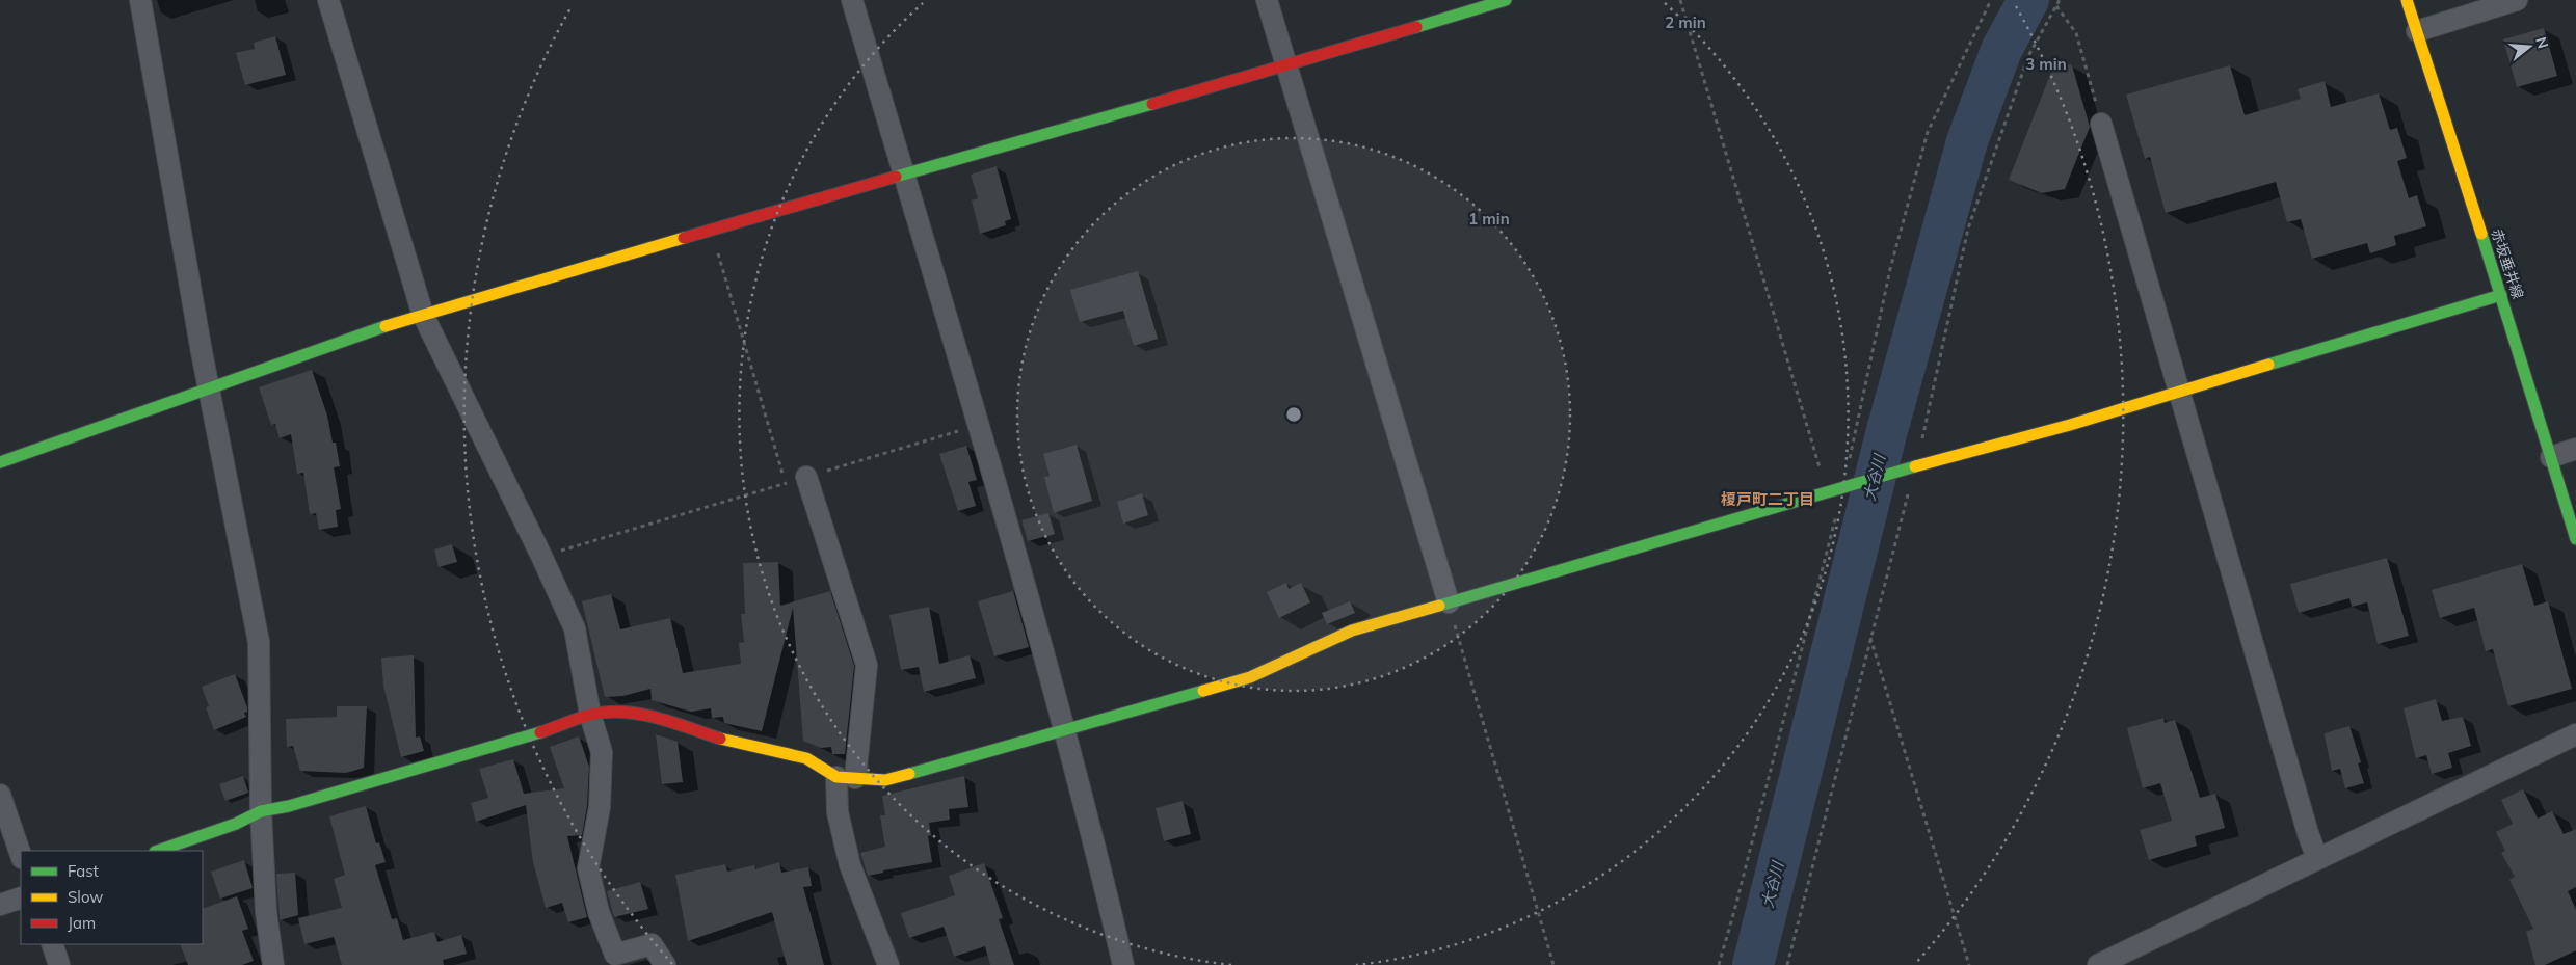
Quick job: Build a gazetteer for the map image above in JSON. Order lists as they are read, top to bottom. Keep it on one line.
{"streets":{"street":["赤坂垂井線"]},"districts":["榎戸町二丁目"],"water":["大谷川"],"legend":["Fast","Slow","Jam"],"north":"right","rings":["2 min","3 min","1 min"]}
